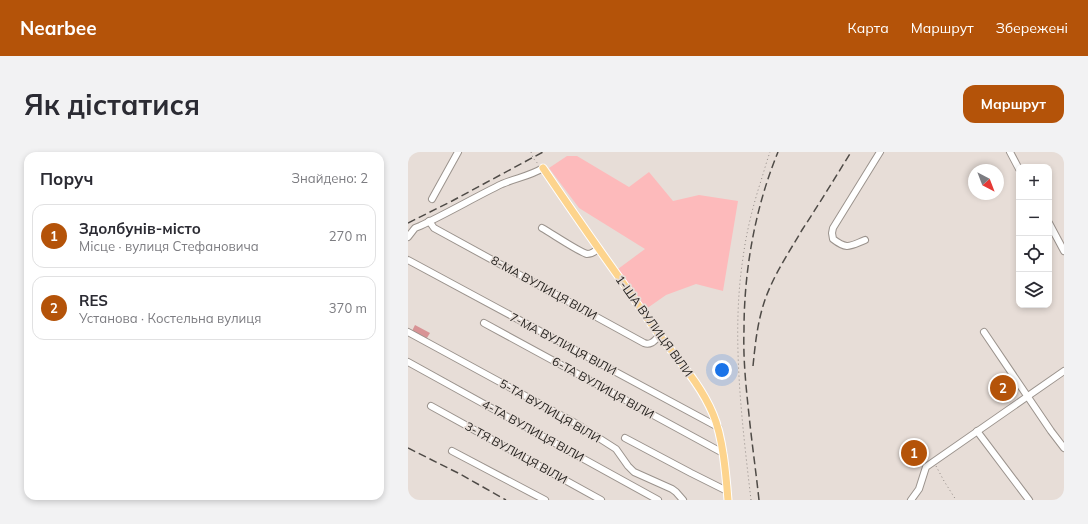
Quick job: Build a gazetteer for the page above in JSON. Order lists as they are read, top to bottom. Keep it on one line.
{"streets":{"main road":["1-ША ВУЛИЦЯ ВІЛИ"],"street":["8-МА ВУЛИЦЯ ВІЛИ","7-МА ВУЛИЦЯ ВІЛИ","6-ТА ВУЛИЦЯ ВІЛИ","5-ТА ВУЛИЦЯ ВІЛИ","4-ТА ВУЛИЦЯ ВІЛИ","3-ТЯ ВУЛИЦЯ ВІЛИ"]},"crossings":[["8-МА ВУЛИЦЯ ВІЛИ","1-ША ВУЛИЦЯ ВІЛИ"],["1-ША ВУЛИЦЯ ВІЛИ","7-МА ВУЛИЦЯ ВІЛИ"],["1-ША ВУЛИЦЯ ВІЛИ","6-ТА ВУЛИЦЯ ВІЛИ"]],"north":"bottom right","page":{"header":"Nearbee","nav":["Карта","Маршрут","Збережені"],"buttons":"Маршрут","title":"Як дістатися","heading":["Поруч","Знайдено: 2"],"map_buttons":["+","−"],"list":[{"mark":"1","name":"Здолбунів-місто","note":"Місце · вулиця Стефановича","value":"270 m"},{"mark":"2","name":"RES","note":"Установа · Костельна вулиця","value":"370 m"}],"pins":["2","1"]}}
